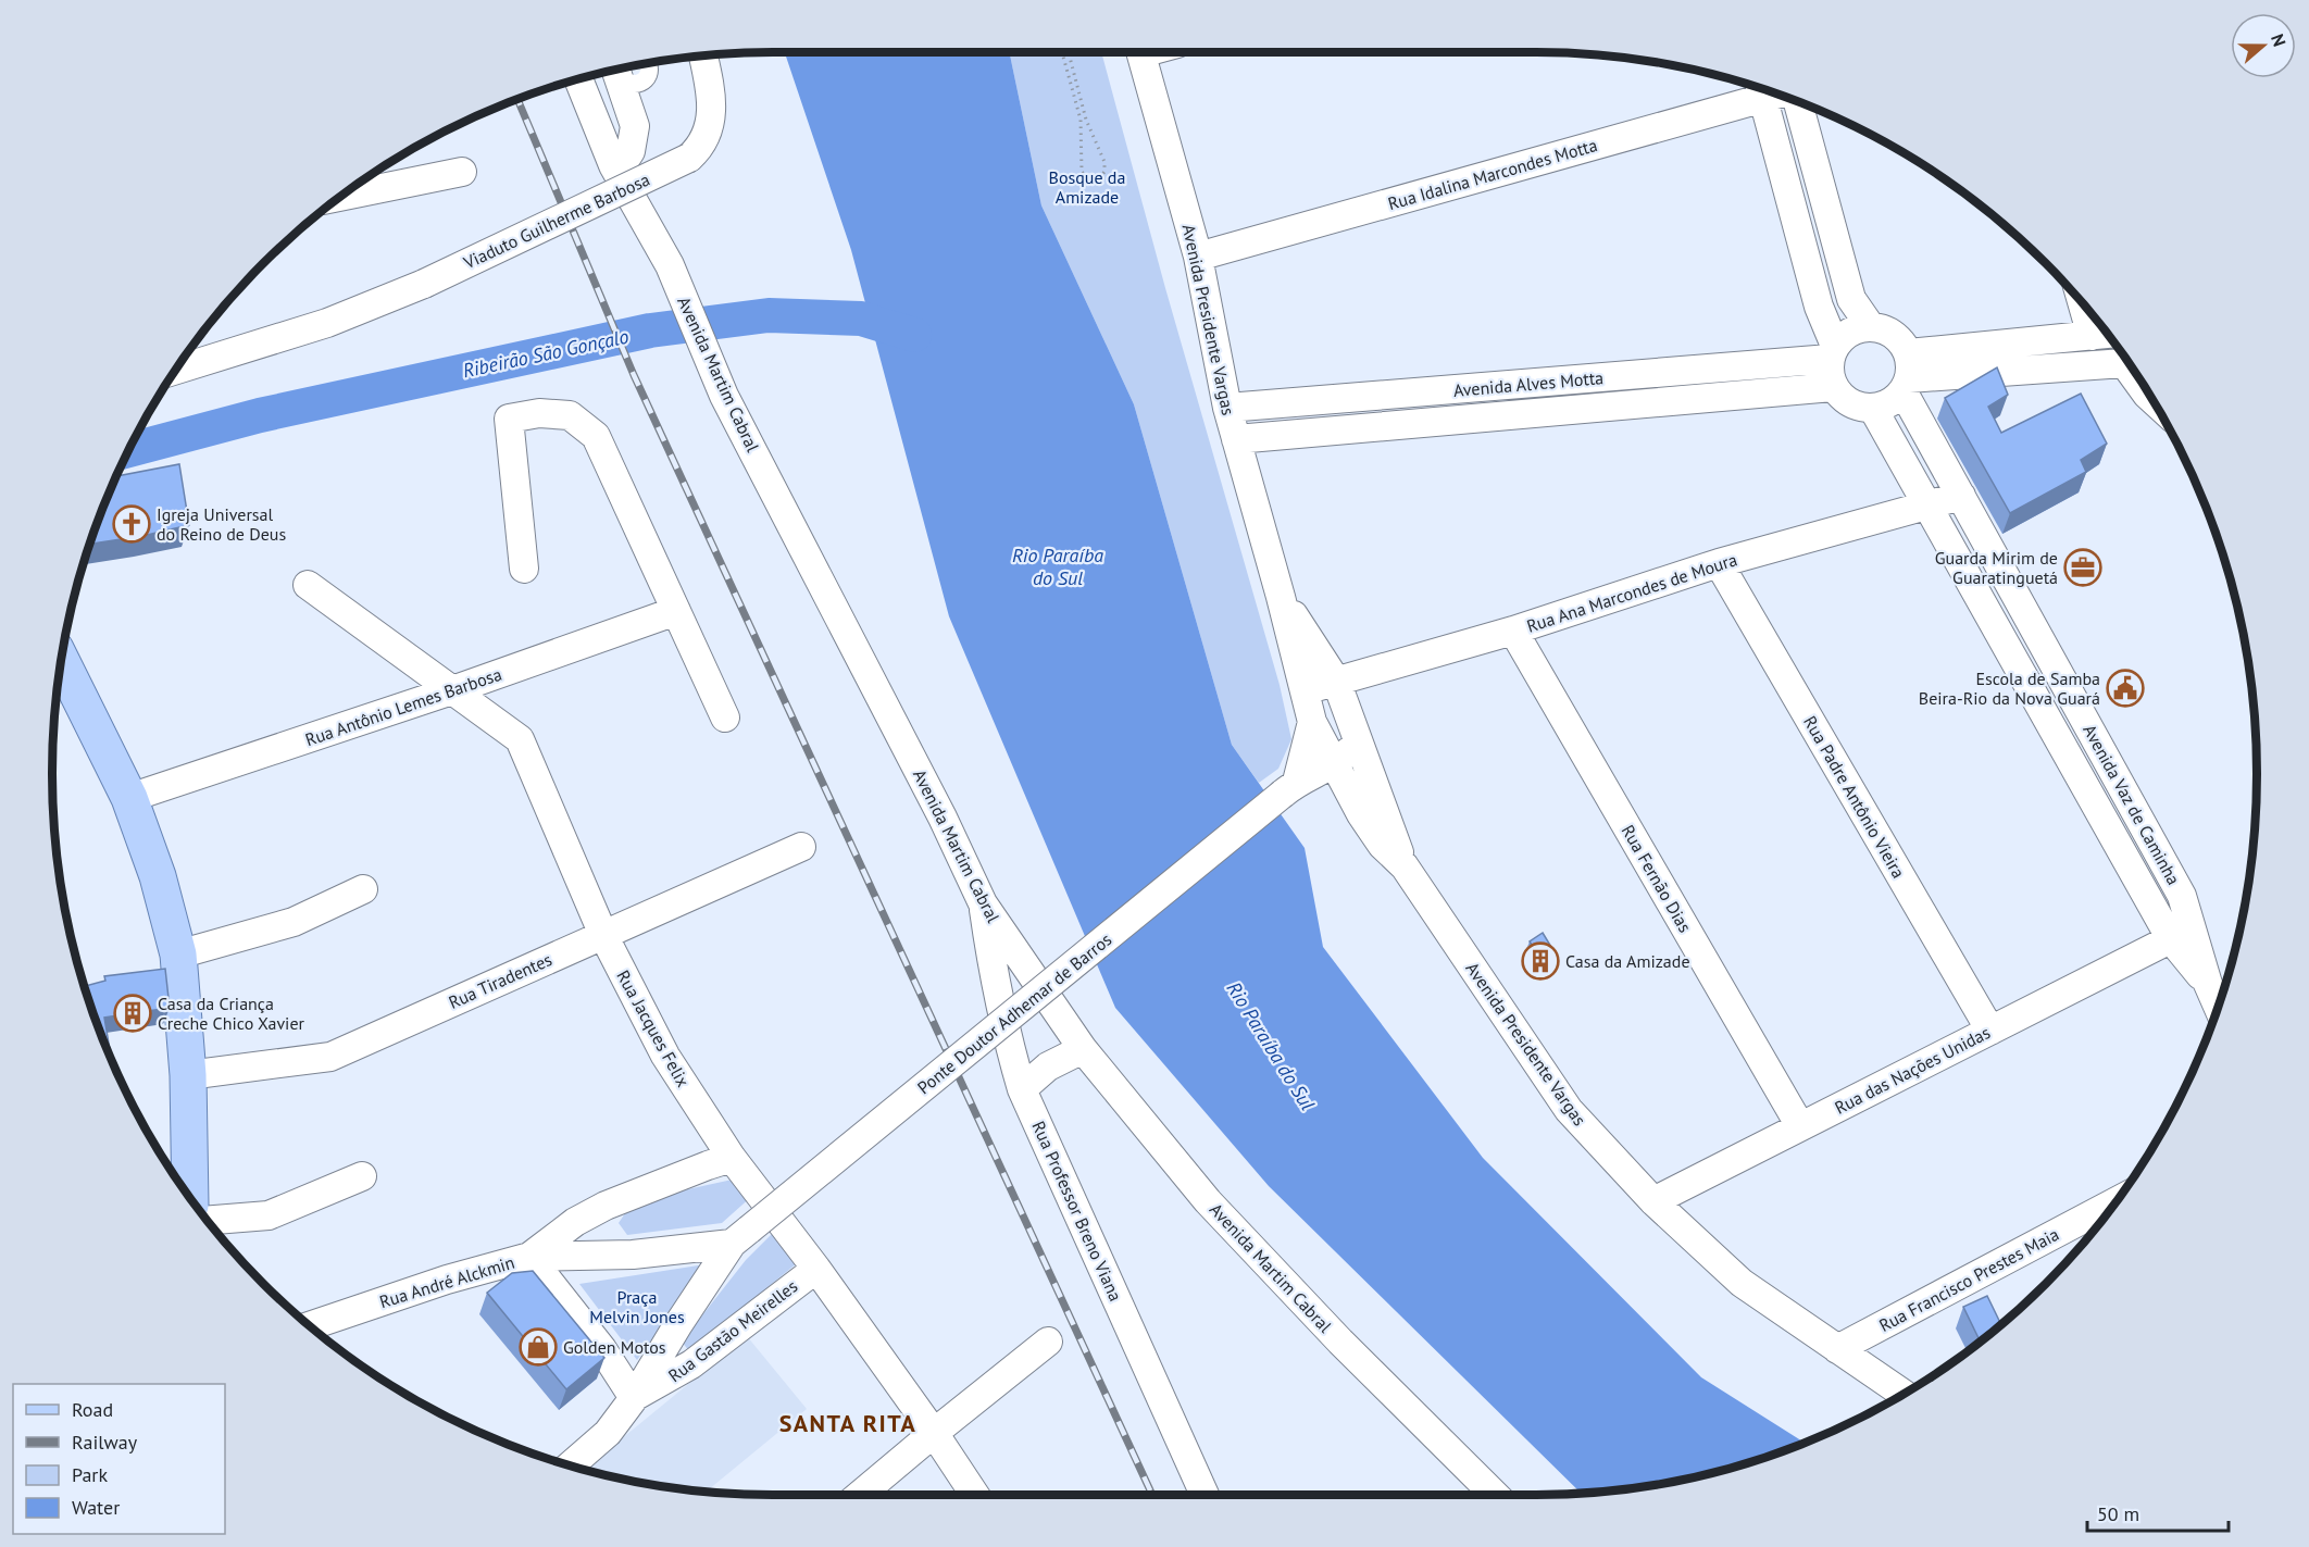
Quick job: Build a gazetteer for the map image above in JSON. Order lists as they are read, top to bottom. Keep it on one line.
{"streets":{"street":["Rua Idalina Marcondes Motta","Viaduto Guilherme Barbosa","Avenida Presidente Vargas","Avenida Martim Cabral","Avenida Alves Motta","Rua Ana Marcondes de Moura","Rua Antônio Lemes Barbosa","Rua Padre Antônio Vieira","Avenida Vaz de Caminha","Rua Fernão Dias","Rua Tiradentes","Ponte Doutor Adhemar de Barros","Rua Jacques Felix","Rua das Nações Unidas","Rua Professor Breno Viana","Rua Francisco Prestes Maia","Rua André Alckmin","Rua Gastão Meirelles"]},"crossings":[["Rua Idalina Marcondes Motta","Avenida Presidente Vargas"],["Avenida Presidente Vargas","Avenida Alves Motta"],["Avenida Presidente Vargas","Rua Ana Marcondes de Moura"],["Avenida Presidente Vargas","Ponte Doutor Adhemar de Barros"],["Avenida Presidente Vargas","Rua das Nações Unidas"],["Avenida Presidente Vargas","Rua Francisco Prestes Maia"],["Avenida Martim Cabral","Rua Professor Breno Viana"],["Avenida Alves Motta","Avenida Vaz de Caminha"],["Rua Ana Marcondes de Moura","Rua Padre Antônio Vieira"],["Rua Ana Marcondes de Moura","Avenida Vaz de Caminha"],["Rua Ana Marcondes de Moura","Rua Fernão Dias"],["Rua Antônio Lemes Barbosa","Rua Jacques Felix"],["Rua Padre Antônio Vieira","Rua das Nações Unidas"],["Avenida Vaz de Caminha","Rua das Nações Unidas"],["Rua Fernão Dias","Rua das Nações Unidas"],["Rua Tiradentes","Rua Jacques Felix"],["Ponte Doutor Adhemar de Barros","Rua Gastão Meirelles"],["Rua Jacques Felix","Rua André Alckmin"],["Rua Jacques Felix","Rua Gastão Meirelles"]],"districts":["SANTA RITA"],"water":["Ribeirão São Gonçalo","Rio Paraíba do Sul"],"parks":["Bosque da Amizade","Praça Melvin Jones"],"places":{"church":["Igreja Universal do Reino de Deus"],"office":["Guarda Mirim de Guaratinguetá"],"public building":["Escola de Samba Beira-Rio da Nova Guará"],"building":["Casa da Amizade","Casa da Criança Creche Chico Xavier"],"shop":["Golden Motos"]},"legend":["Road","Railway","Park","Water"],"scale_bar":"50 m","north":"right"}
